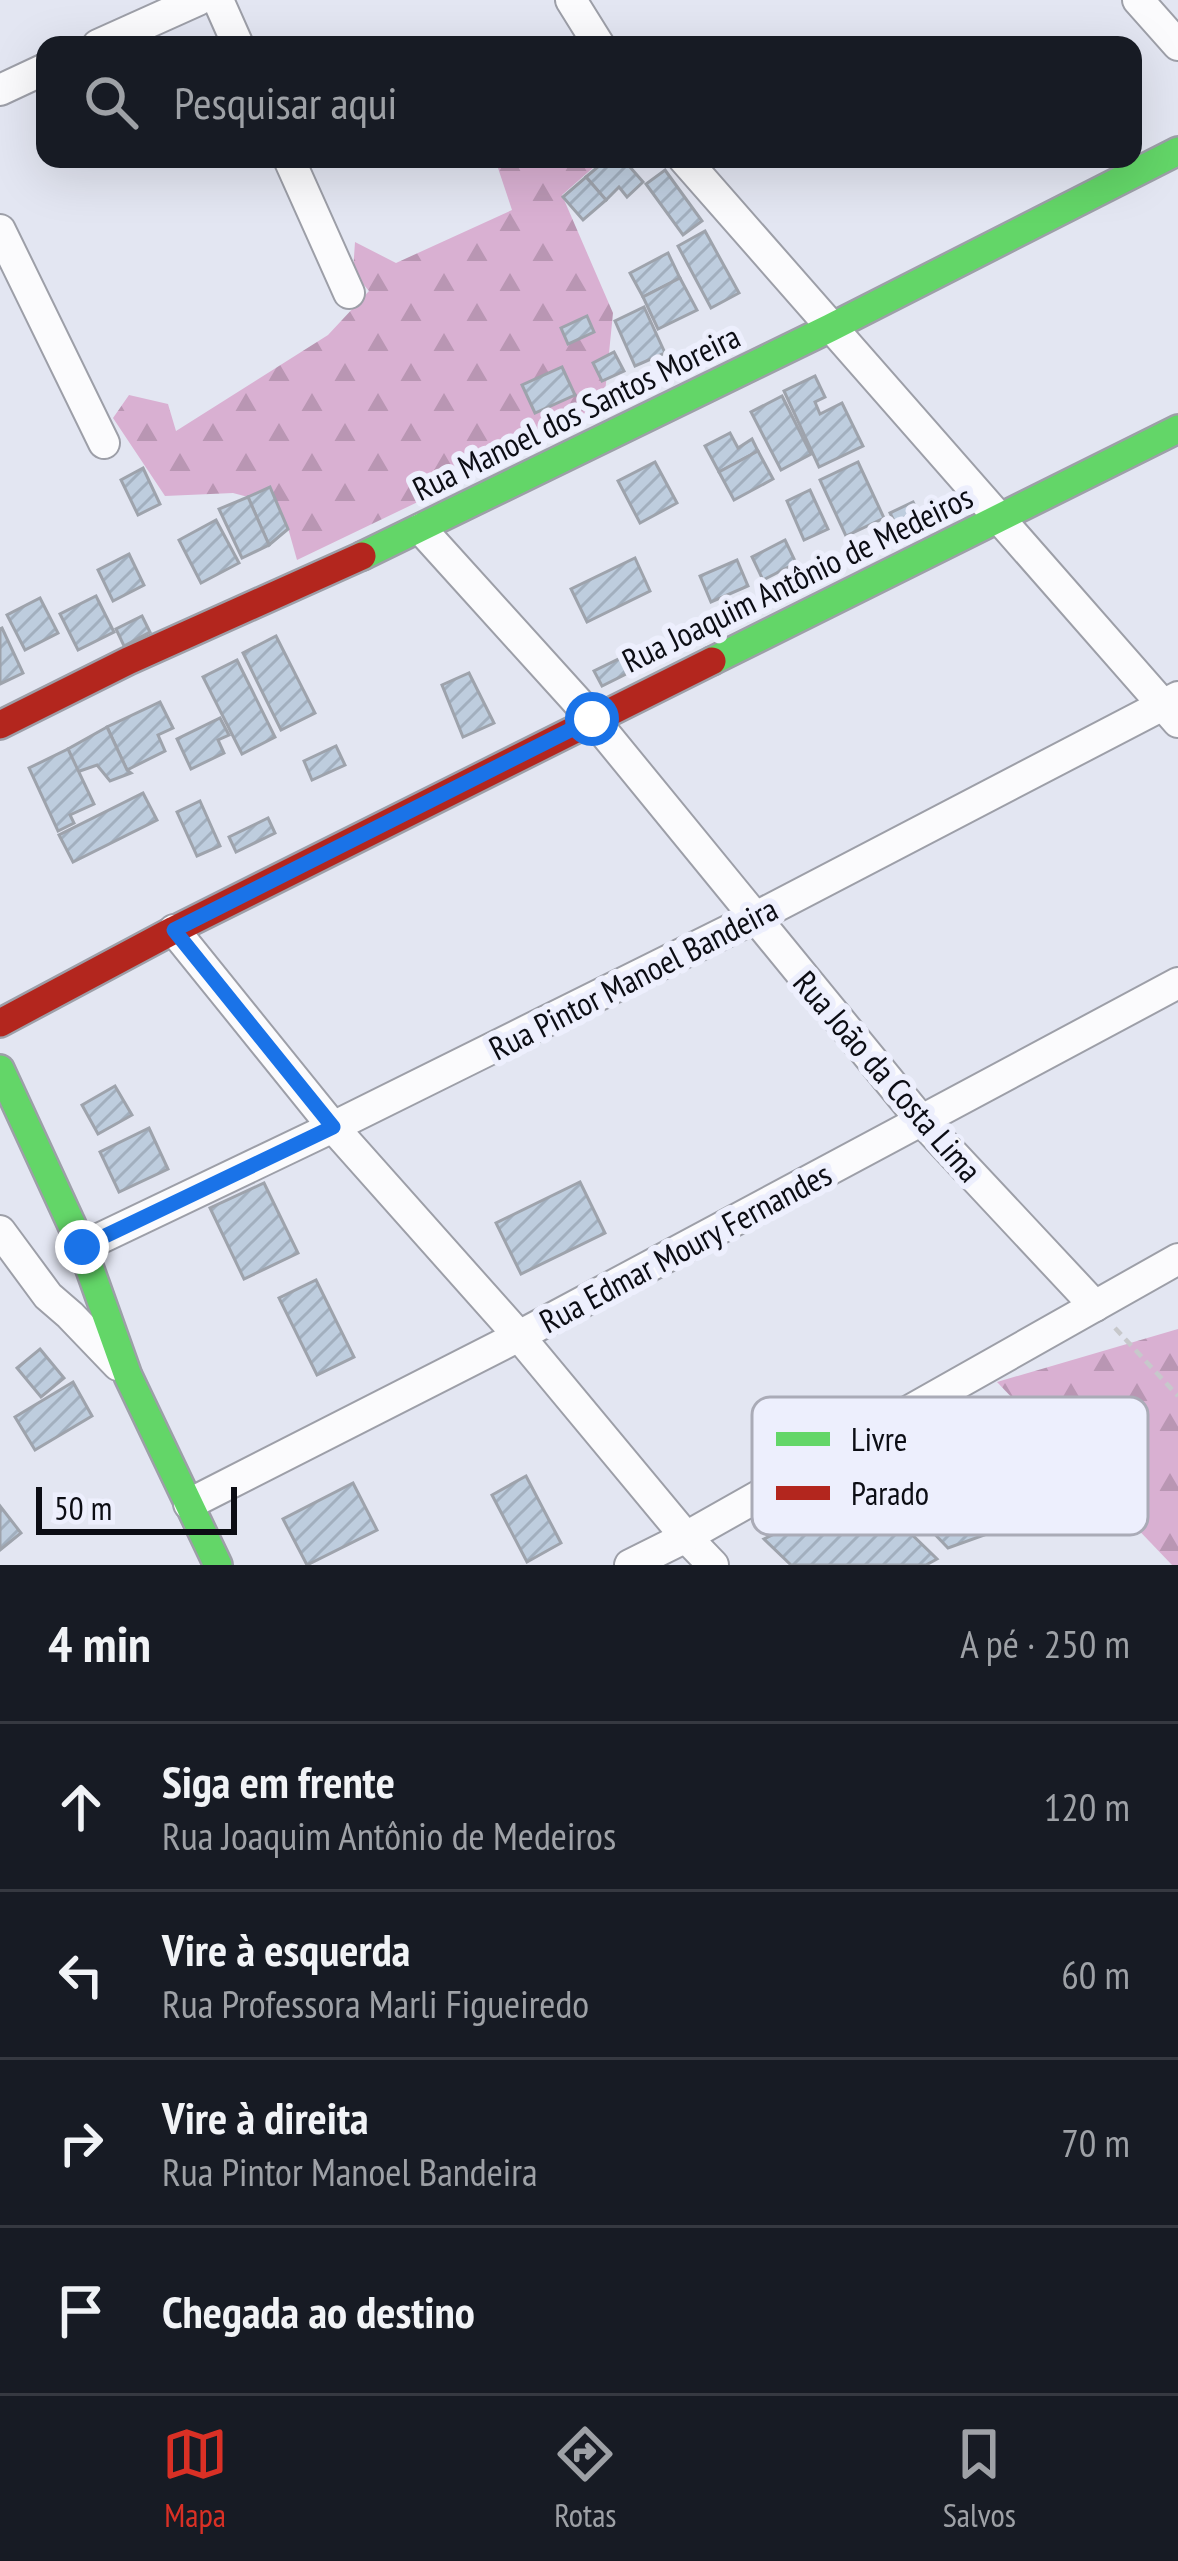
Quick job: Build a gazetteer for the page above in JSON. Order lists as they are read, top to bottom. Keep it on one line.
{"streets":{"street":["Rua Manoel dos Santos Moreira","Rua Joaquim Antônio de Medeiros","Rua Pintor Manoel Bandeira","Rua João da Costa Lima","Rua Edmar Moury Fernandes"]},"crossings":[["Rua Manoel dos Santos Moreira","Rua João da Costa Lima"],["Rua Joaquim Antônio de Medeiros","Rua João da Costa Lima"],["Rua Pintor Manoel Bandeira","Rua João da Costa Lima"],["Rua João da Costa Lima","Rua Edmar Moury Fernandes"]],"legend":["Livre","Parado"],"scale_bar":"50 m","page":{"search":"Pesquisar aqui","scale":"50 m","heading":["4 min","A pé · 250 m"],"list":[["Siga em frente","Rua Joaquim Antônio de Medeiros","120 m"],["Vire à esquerda","Rua Professora Marli Figueiredo","60 m"],["Vire à direita","Rua Pintor Manoel Bandeira","70 m"],"Chegada ao destino"],"nav":["Mapa","Rotas","Salvos"]}}
